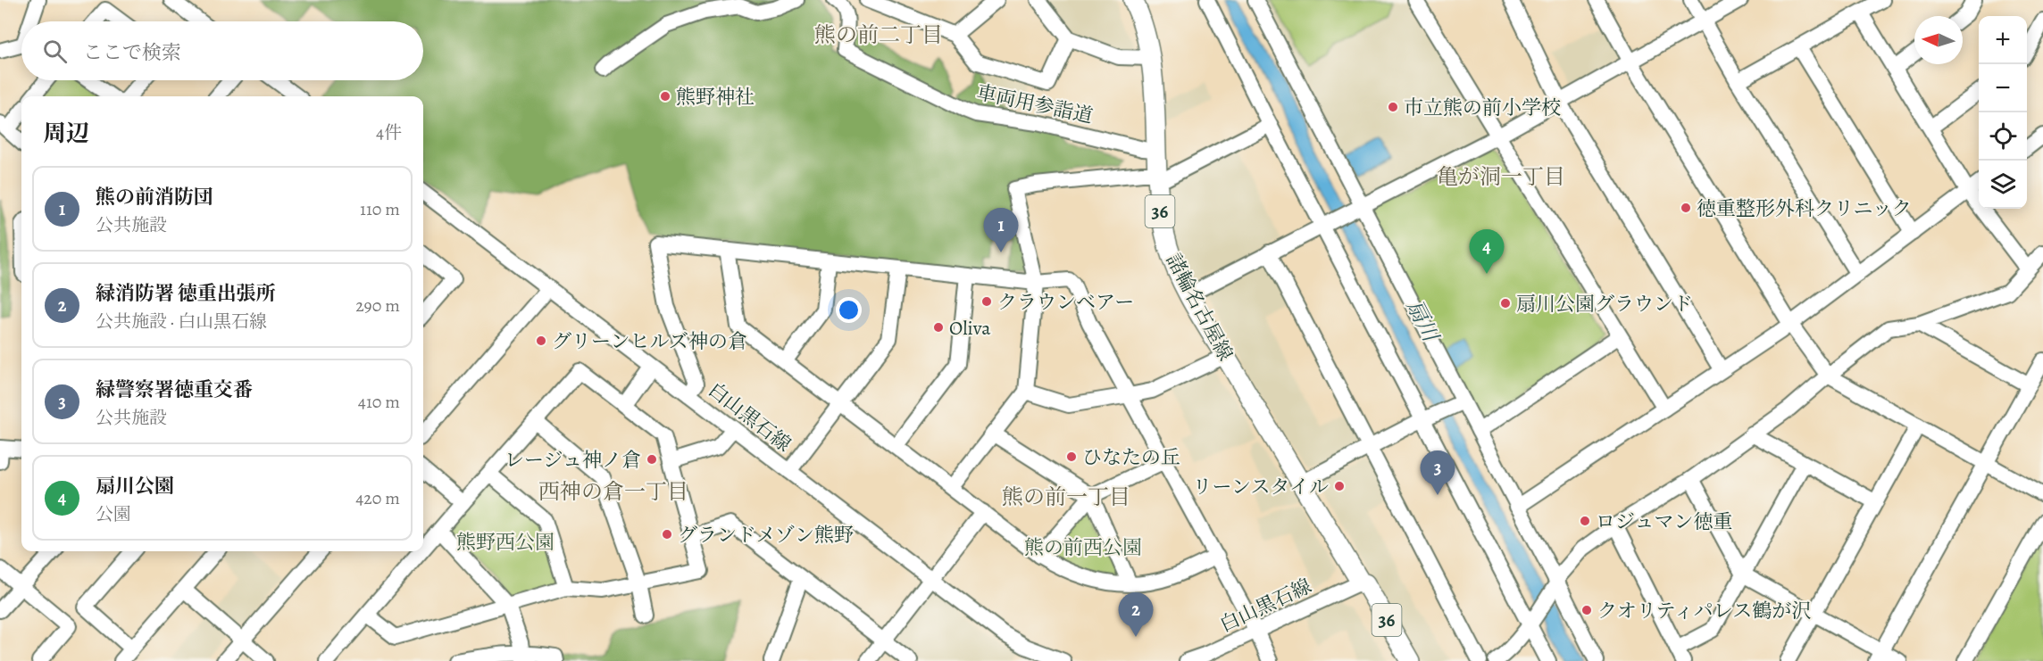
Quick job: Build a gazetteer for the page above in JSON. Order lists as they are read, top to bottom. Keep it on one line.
{"streets":{"main road":["36","諸輪名古屋線"],"street":["車両用参詣道","白山黒石線"]},"crossings":[["車両用参詣道","諸輪名古屋線"],["諸輪名古屋線","白山黒石線"]],"districts":["熊の前二丁目","亀が洞一丁目","西神の倉一丁目","熊の前一丁目"],"water":["扇川"],"parks":["熊野西公園","熊の前西公園"],"places":["熊野神社","市立熊の前小学校","徳重整形外科クリニック","クラウンベアー","扇川公園グラウンド","Oliva","グリーンヒルズ神の倉","ひなたの丘","レージュ神ノ倉","リーンスタイル","ロジュマン徳重","グランドメゾン熊野","クオリティパレス鶴が沢"],"north":"left","page":{"map_buttons":["+","−"],"search":"ここで検索","heading":["周辺","4件"],"list":[{"mark":"1","name":"熊の前消防団","note":"公共施設","value":"110 m"},{"mark":"2","name":"緑消防署 徳重出張所","note":"公共施設 · 白山黒石線","value":"290 m"},{"mark":"3","name":"緑警察署徳重交番","note":"公共施設","value":"410 m"},{"mark":"4","name":"扇川公園","note":"公園","value":"420 m"}],"pins":["1","4","3","2"]}}
